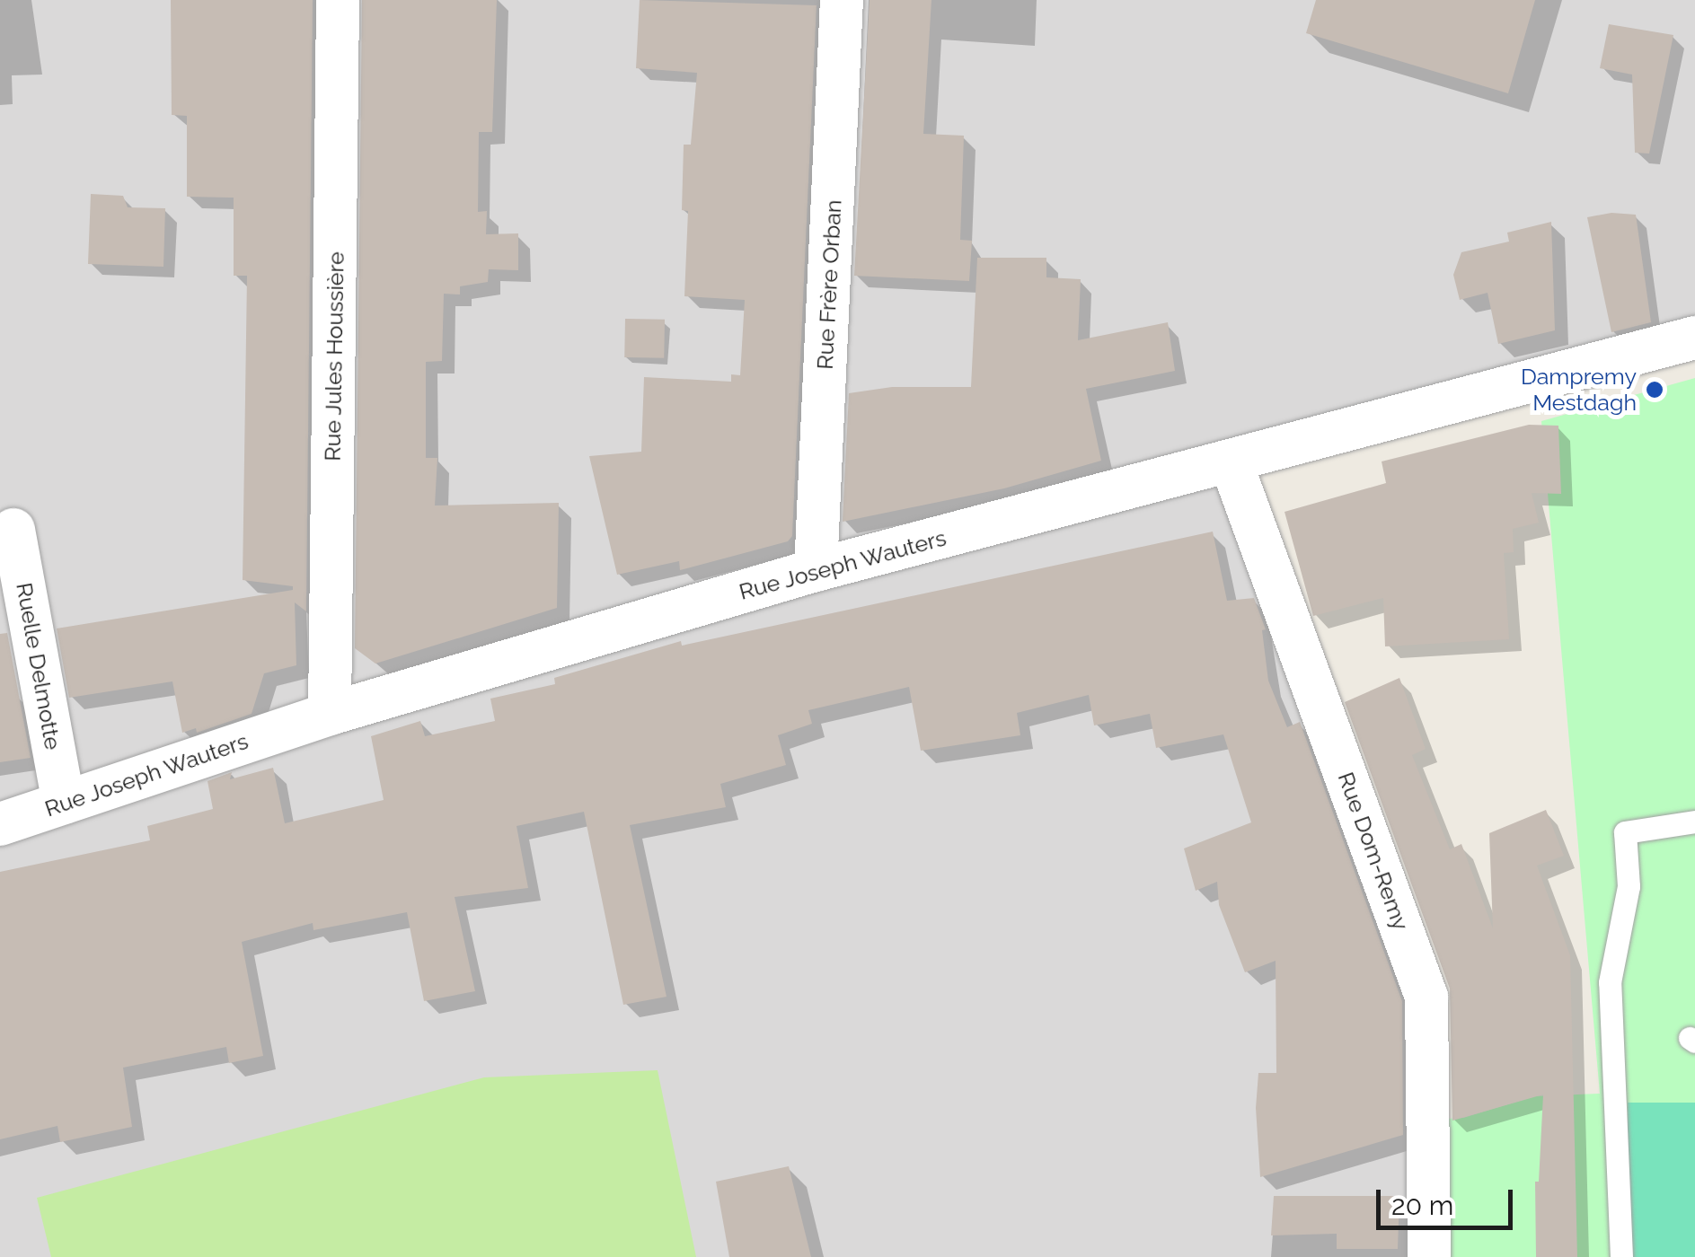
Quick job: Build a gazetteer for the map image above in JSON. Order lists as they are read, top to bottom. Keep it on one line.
{"streets":{"street":["Rue Frère Orban","Rue Jules Houssière","Rue Joseph Wauters","Ruelle Delmotte","Rue Dom-Remy"]},"crossings":[["Rue Frère Orban","Rue Joseph Wauters"],["Rue Jules Houssière","Rue Joseph Wauters"],["Rue Joseph Wauters","Ruelle Delmotte"],["Rue Joseph Wauters","Rue Dom-Remy"]],"places":["Dampremy Mestdagh"],"scale_bar":"20 m"}
